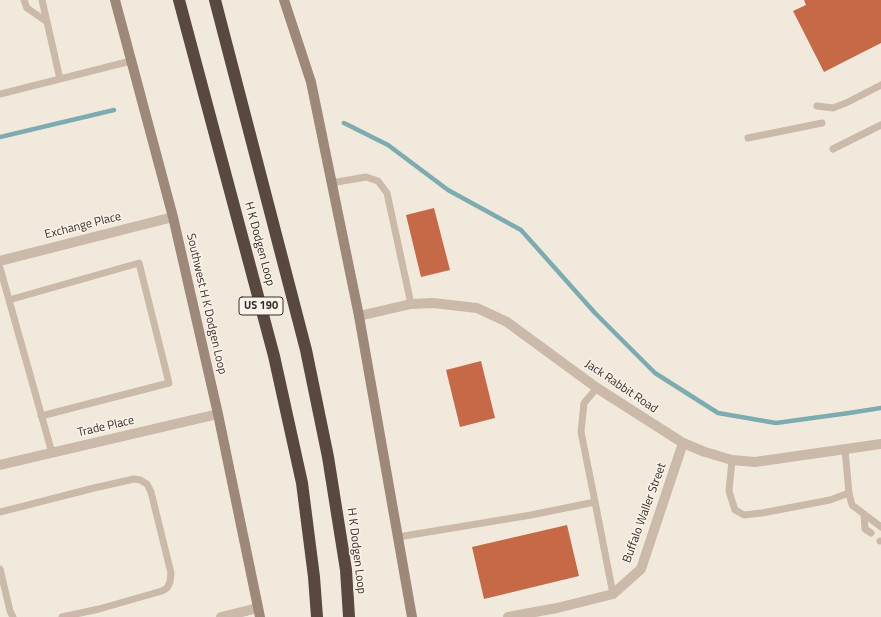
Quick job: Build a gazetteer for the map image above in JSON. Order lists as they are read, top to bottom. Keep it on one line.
{"streets":{"highway":["H K Dodgen Loop","US 190"],"main road":["Southwest H K Dodgen Loop"],"street":["Exchange Place","Jack Rabbit Road","Trade Place","Buffalo Waller Street"]},"crossings":[["Exchange Place","Southwest H K Dodgen Loop"],["Southwest H K Dodgen Loop","Trade Place"],["Jack Rabbit Road","Buffalo Waller Street"]]}
